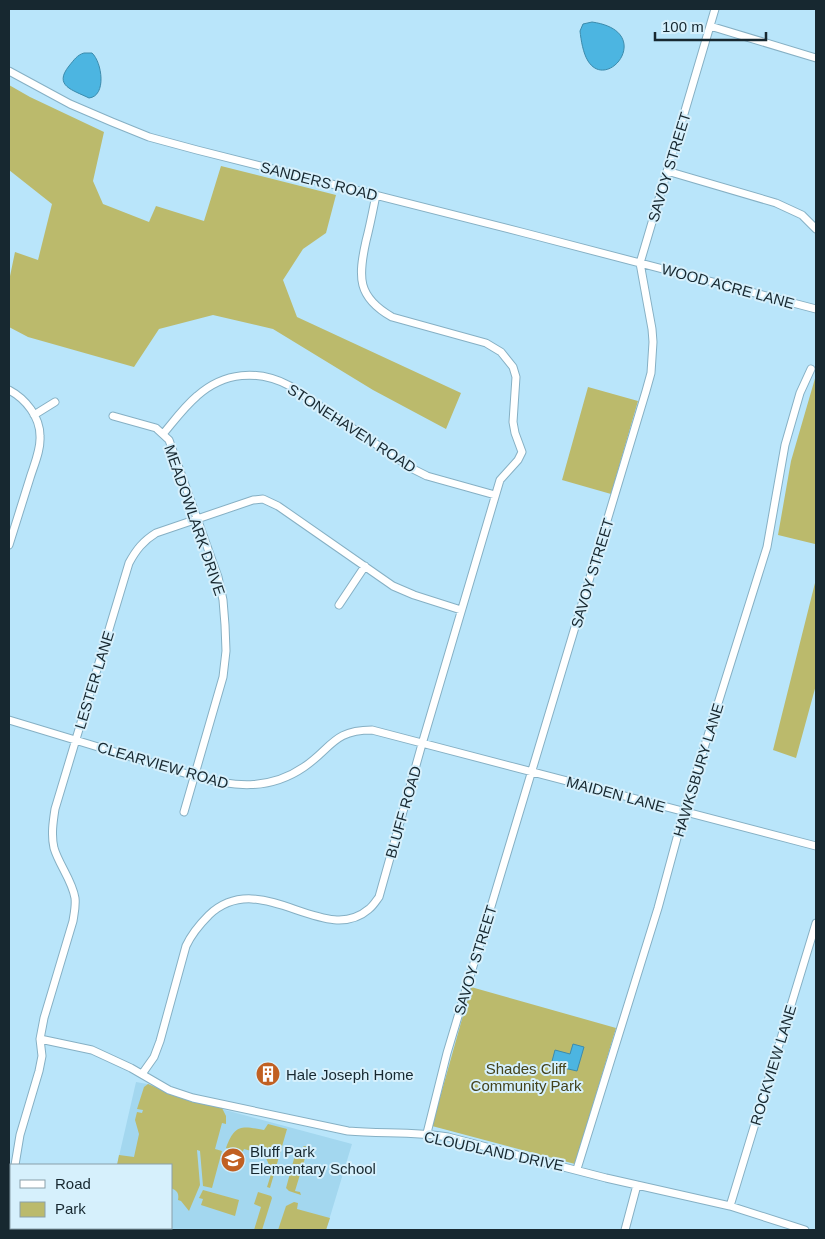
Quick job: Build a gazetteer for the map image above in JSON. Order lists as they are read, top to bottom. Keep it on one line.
{"streets":{"street":["SAVOY STREET","SANDERS ROAD","WOOD ACRE LANE","STONEHAVEN ROAD","MEADOWLARK DRIVE","LESTER LANE","CLEARVIEW ROAD","HAWKSBURY LANE","MAIDEN LANE","BLUFF ROAD","ROCKVIEW LANE","CLOUDLAND DRIVE"]},"crossings":[["SAVOY STREET","SANDERS ROAD"],["SAVOY STREET","WOOD ACRE LANE"],["SAVOY STREET","CLEARVIEW ROAD"],["SAVOY STREET","MAIDEN LANE"],["SAVOY STREET","CLOUDLAND DRIVE"],["SANDERS ROAD","WOOD ACRE LANE"],["SANDERS ROAD","BLUFF ROAD"],["STONEHAVEN ROAD","MEADOWLARK DRIVE"],["STONEHAVEN ROAD","BLUFF ROAD"],["MEADOWLARK DRIVE","LESTER LANE"],["MEADOWLARK DRIVE","CLEARVIEW ROAD"],["LESTER LANE","CLEARVIEW ROAD"],["LESTER LANE","BLUFF ROAD"],["LESTER LANE","CLOUDLAND DRIVE"],["CLEARVIEW ROAD","MAIDEN LANE"],["CLEARVIEW ROAD","BLUFF ROAD"],["HAWKSBURY LANE","MAIDEN LANE"],["HAWKSBURY LANE","CLOUDLAND DRIVE"],["BLUFF ROAD","CLOUDLAND DRIVE"],["ROCKVIEW LANE","CLOUDLAND DRIVE"]],"parks":["Shades Cliff Community Park"],"places":{"building":["Hale Joseph Home"],"school or university":["Bluff Park Elementary School"]},"legend":["Road","Park"],"scale_bar":"100 m"}
